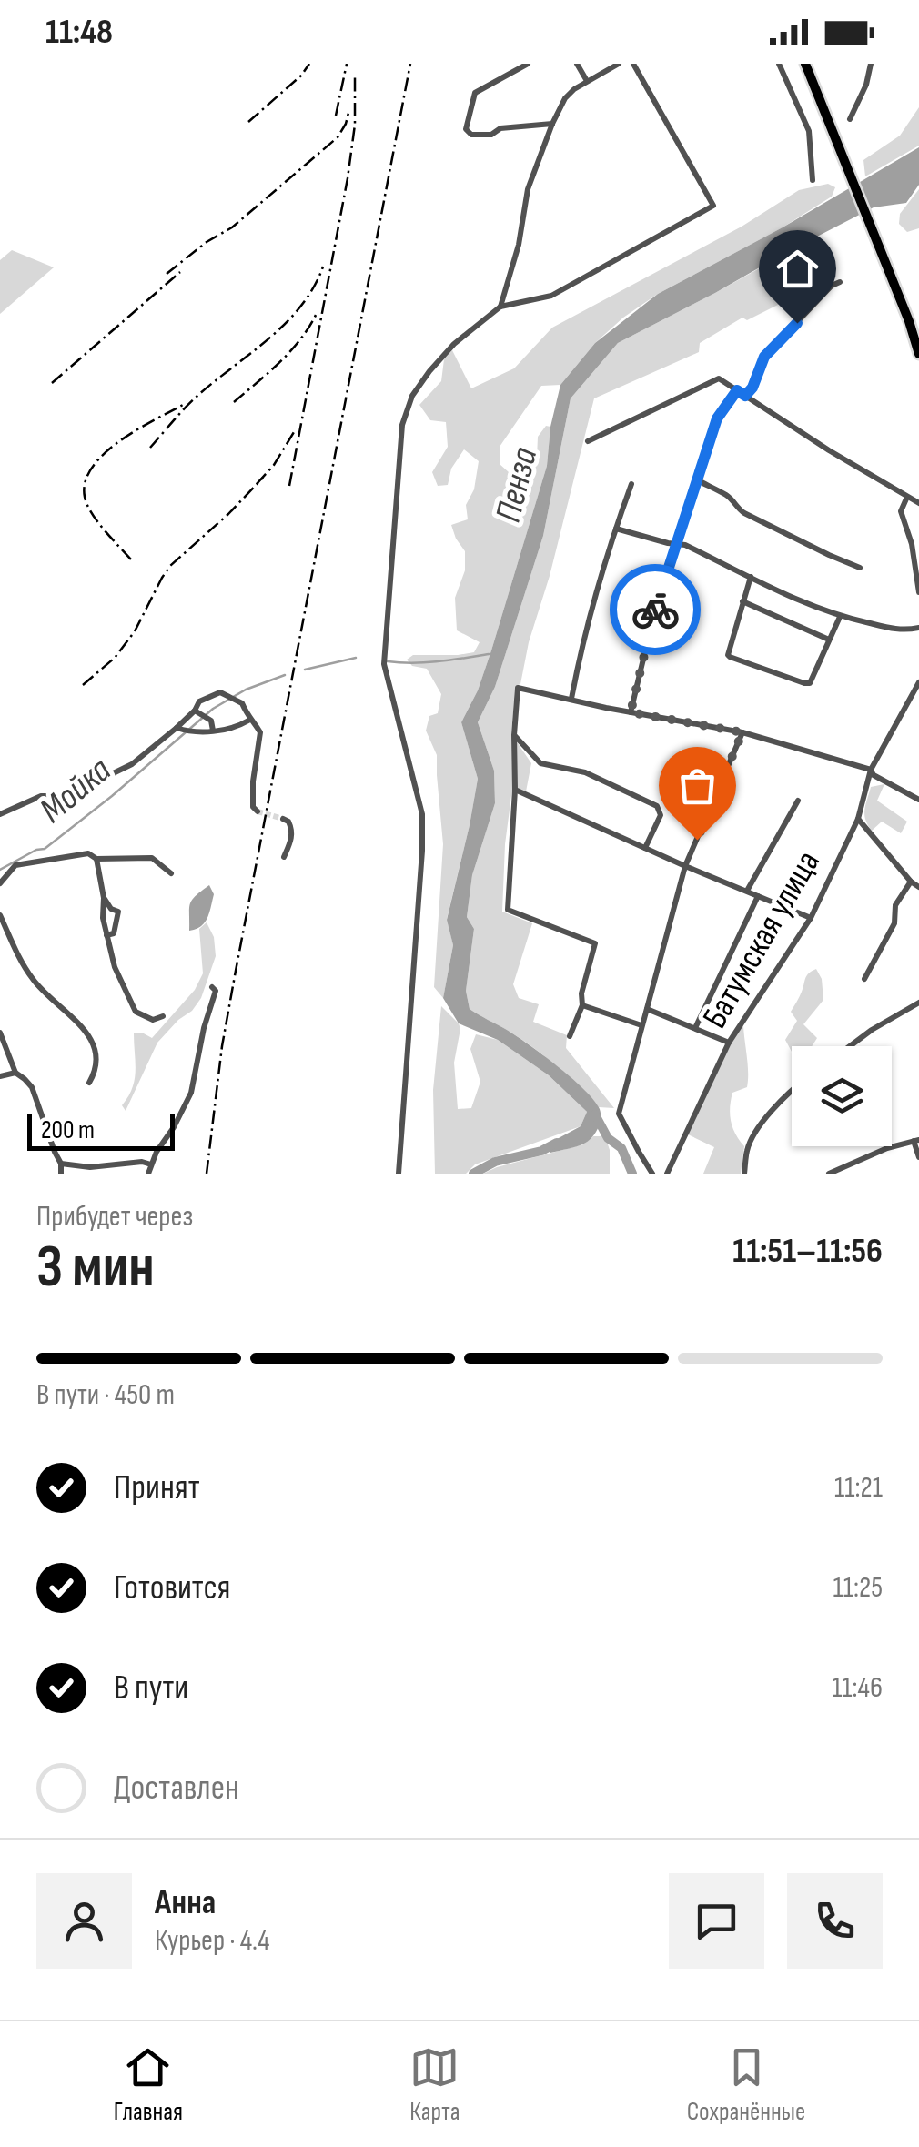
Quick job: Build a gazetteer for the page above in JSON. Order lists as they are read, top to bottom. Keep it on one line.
{"streets":{"street":["Батумская улица"]},"water":["Пенза","Мойка"],"scale_bar":"200 m","page":{"status":"11:48","scale":"200 m","heading":["3 мин","Прибудет через","11:51–11:56"],"panel":["Анна","Курьер · 4.4"],"bar":"В пути · 450 m","list":[["Принят","11:21"],["Готовится","11:25"],["В пути","11:46"],"Доставлен"],"tabs":["Главная","Карта","Сохранённые"]}}
